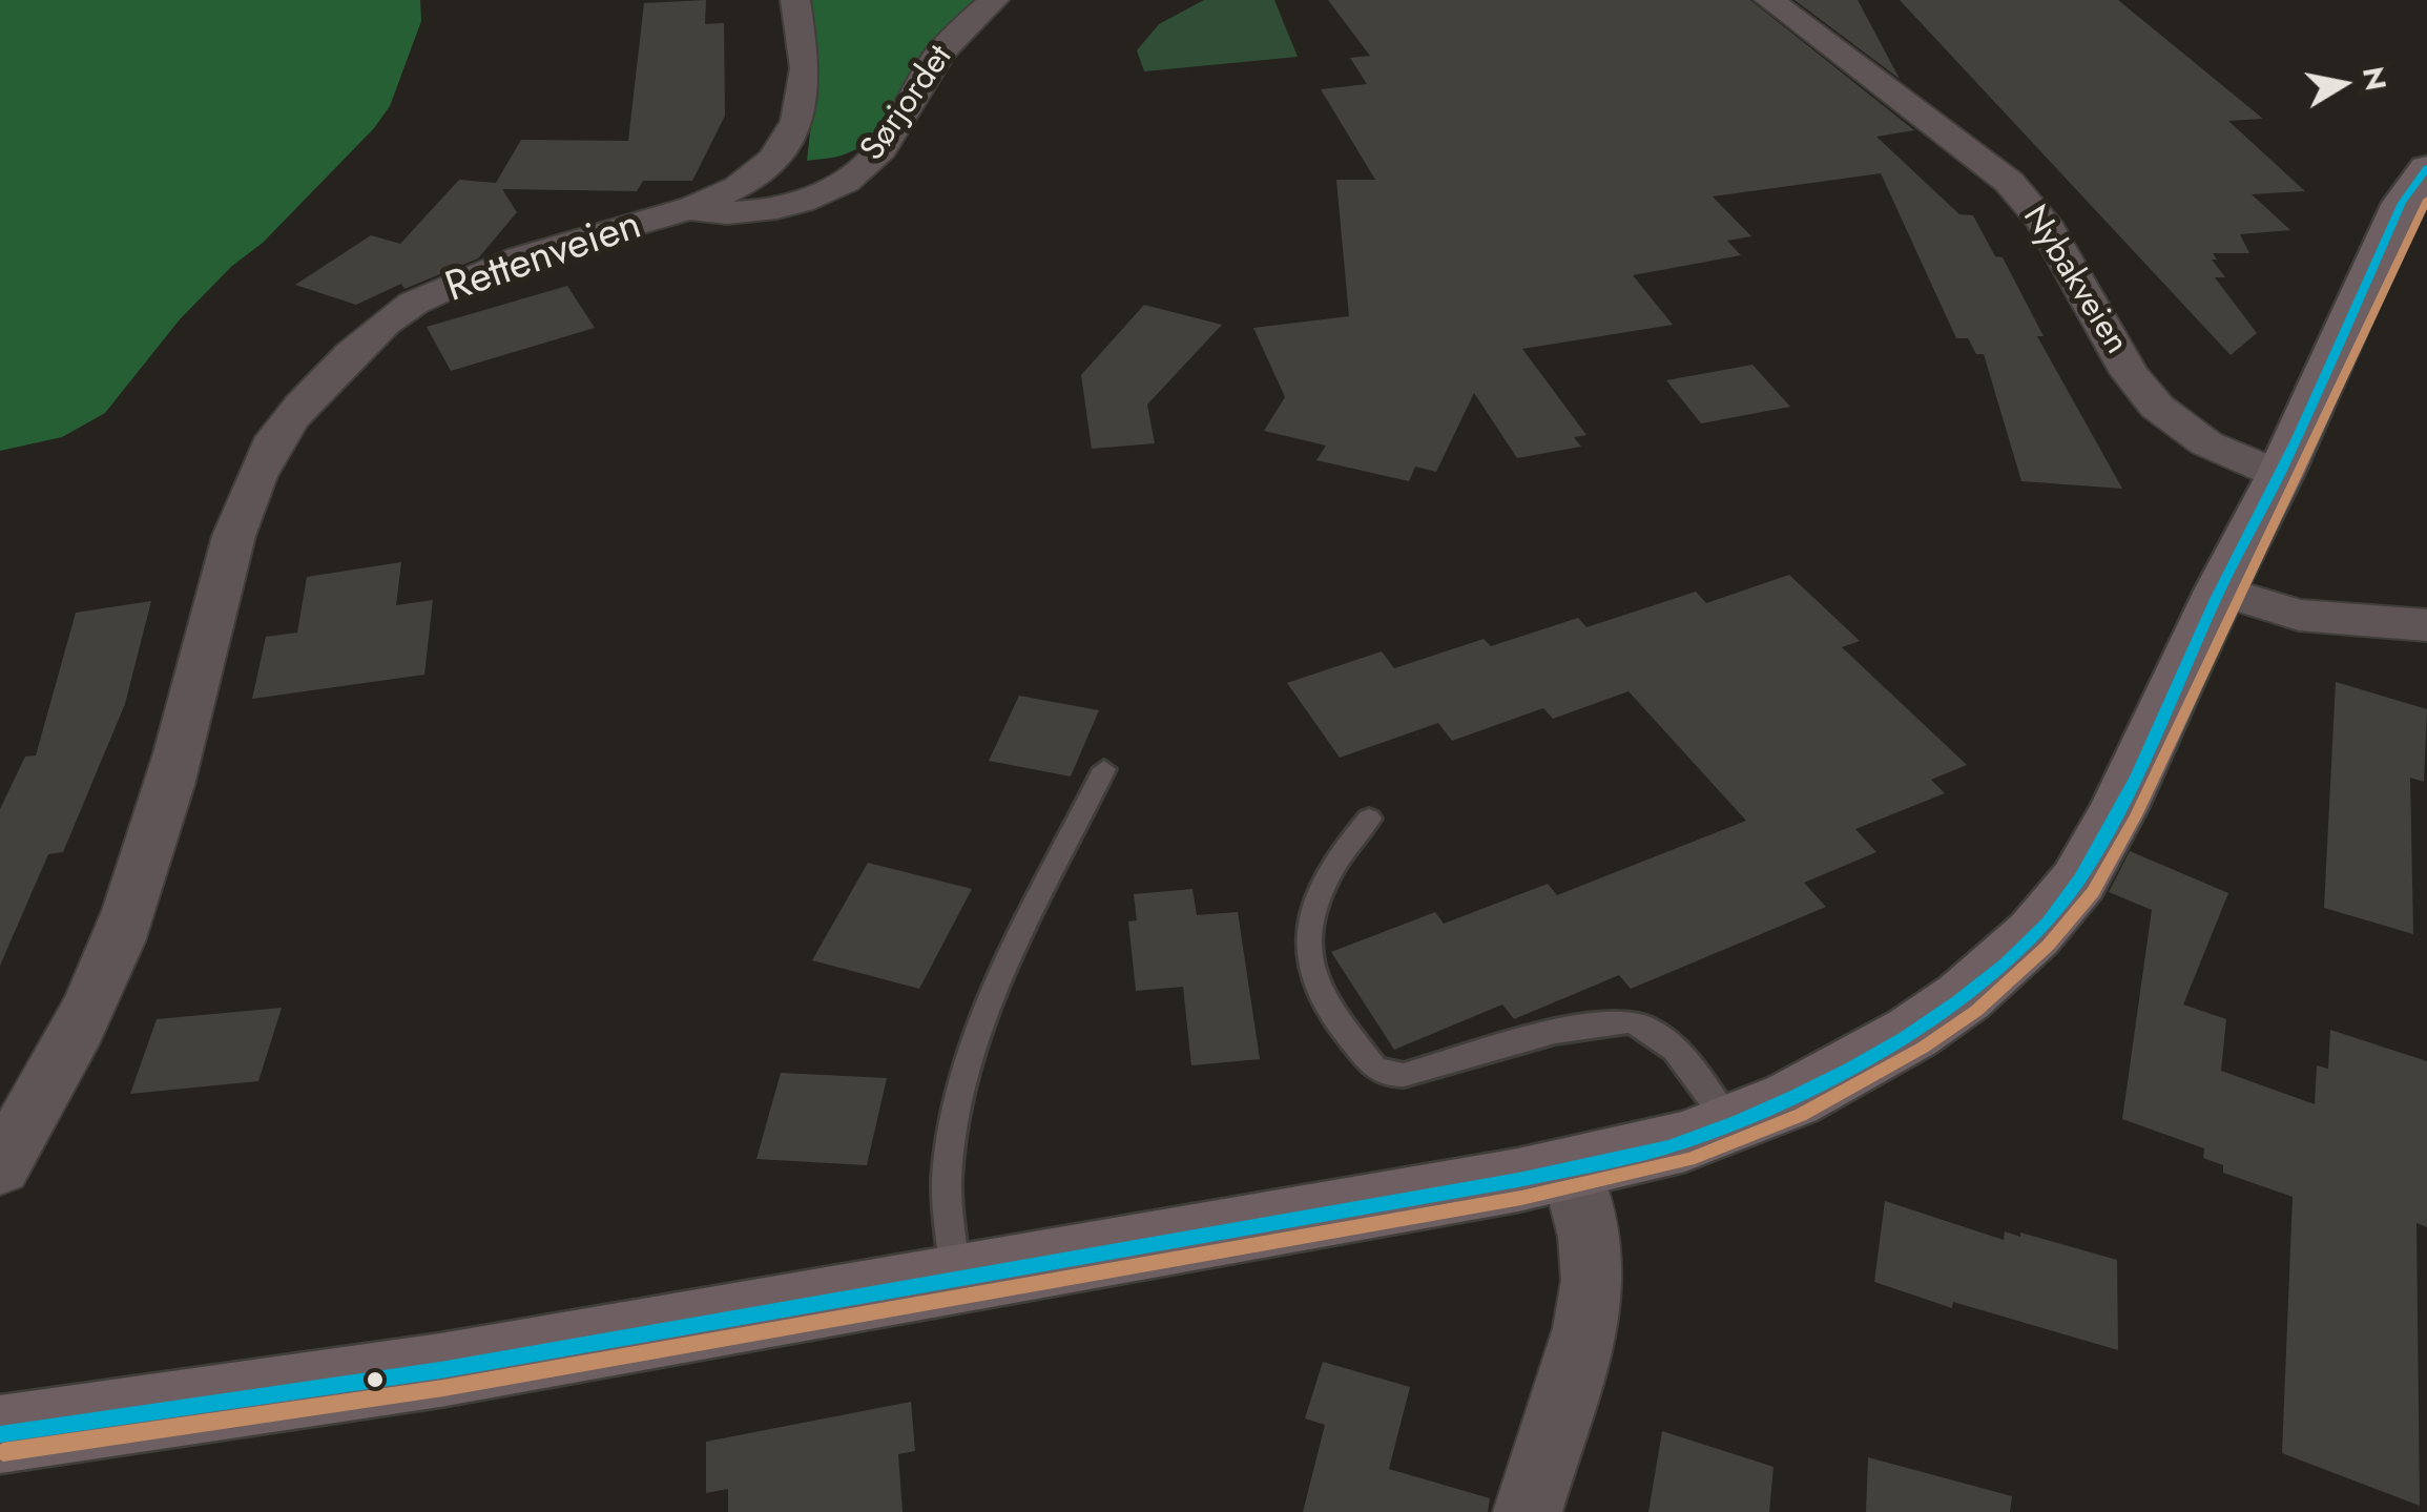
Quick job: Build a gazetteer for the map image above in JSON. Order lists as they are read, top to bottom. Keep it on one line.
{"streets":{"street":["Sørjordet","Rettenveien","Nybakveien"]},"crossings":[["Sørjordet","Rettenveien"]],"north":"right"}
